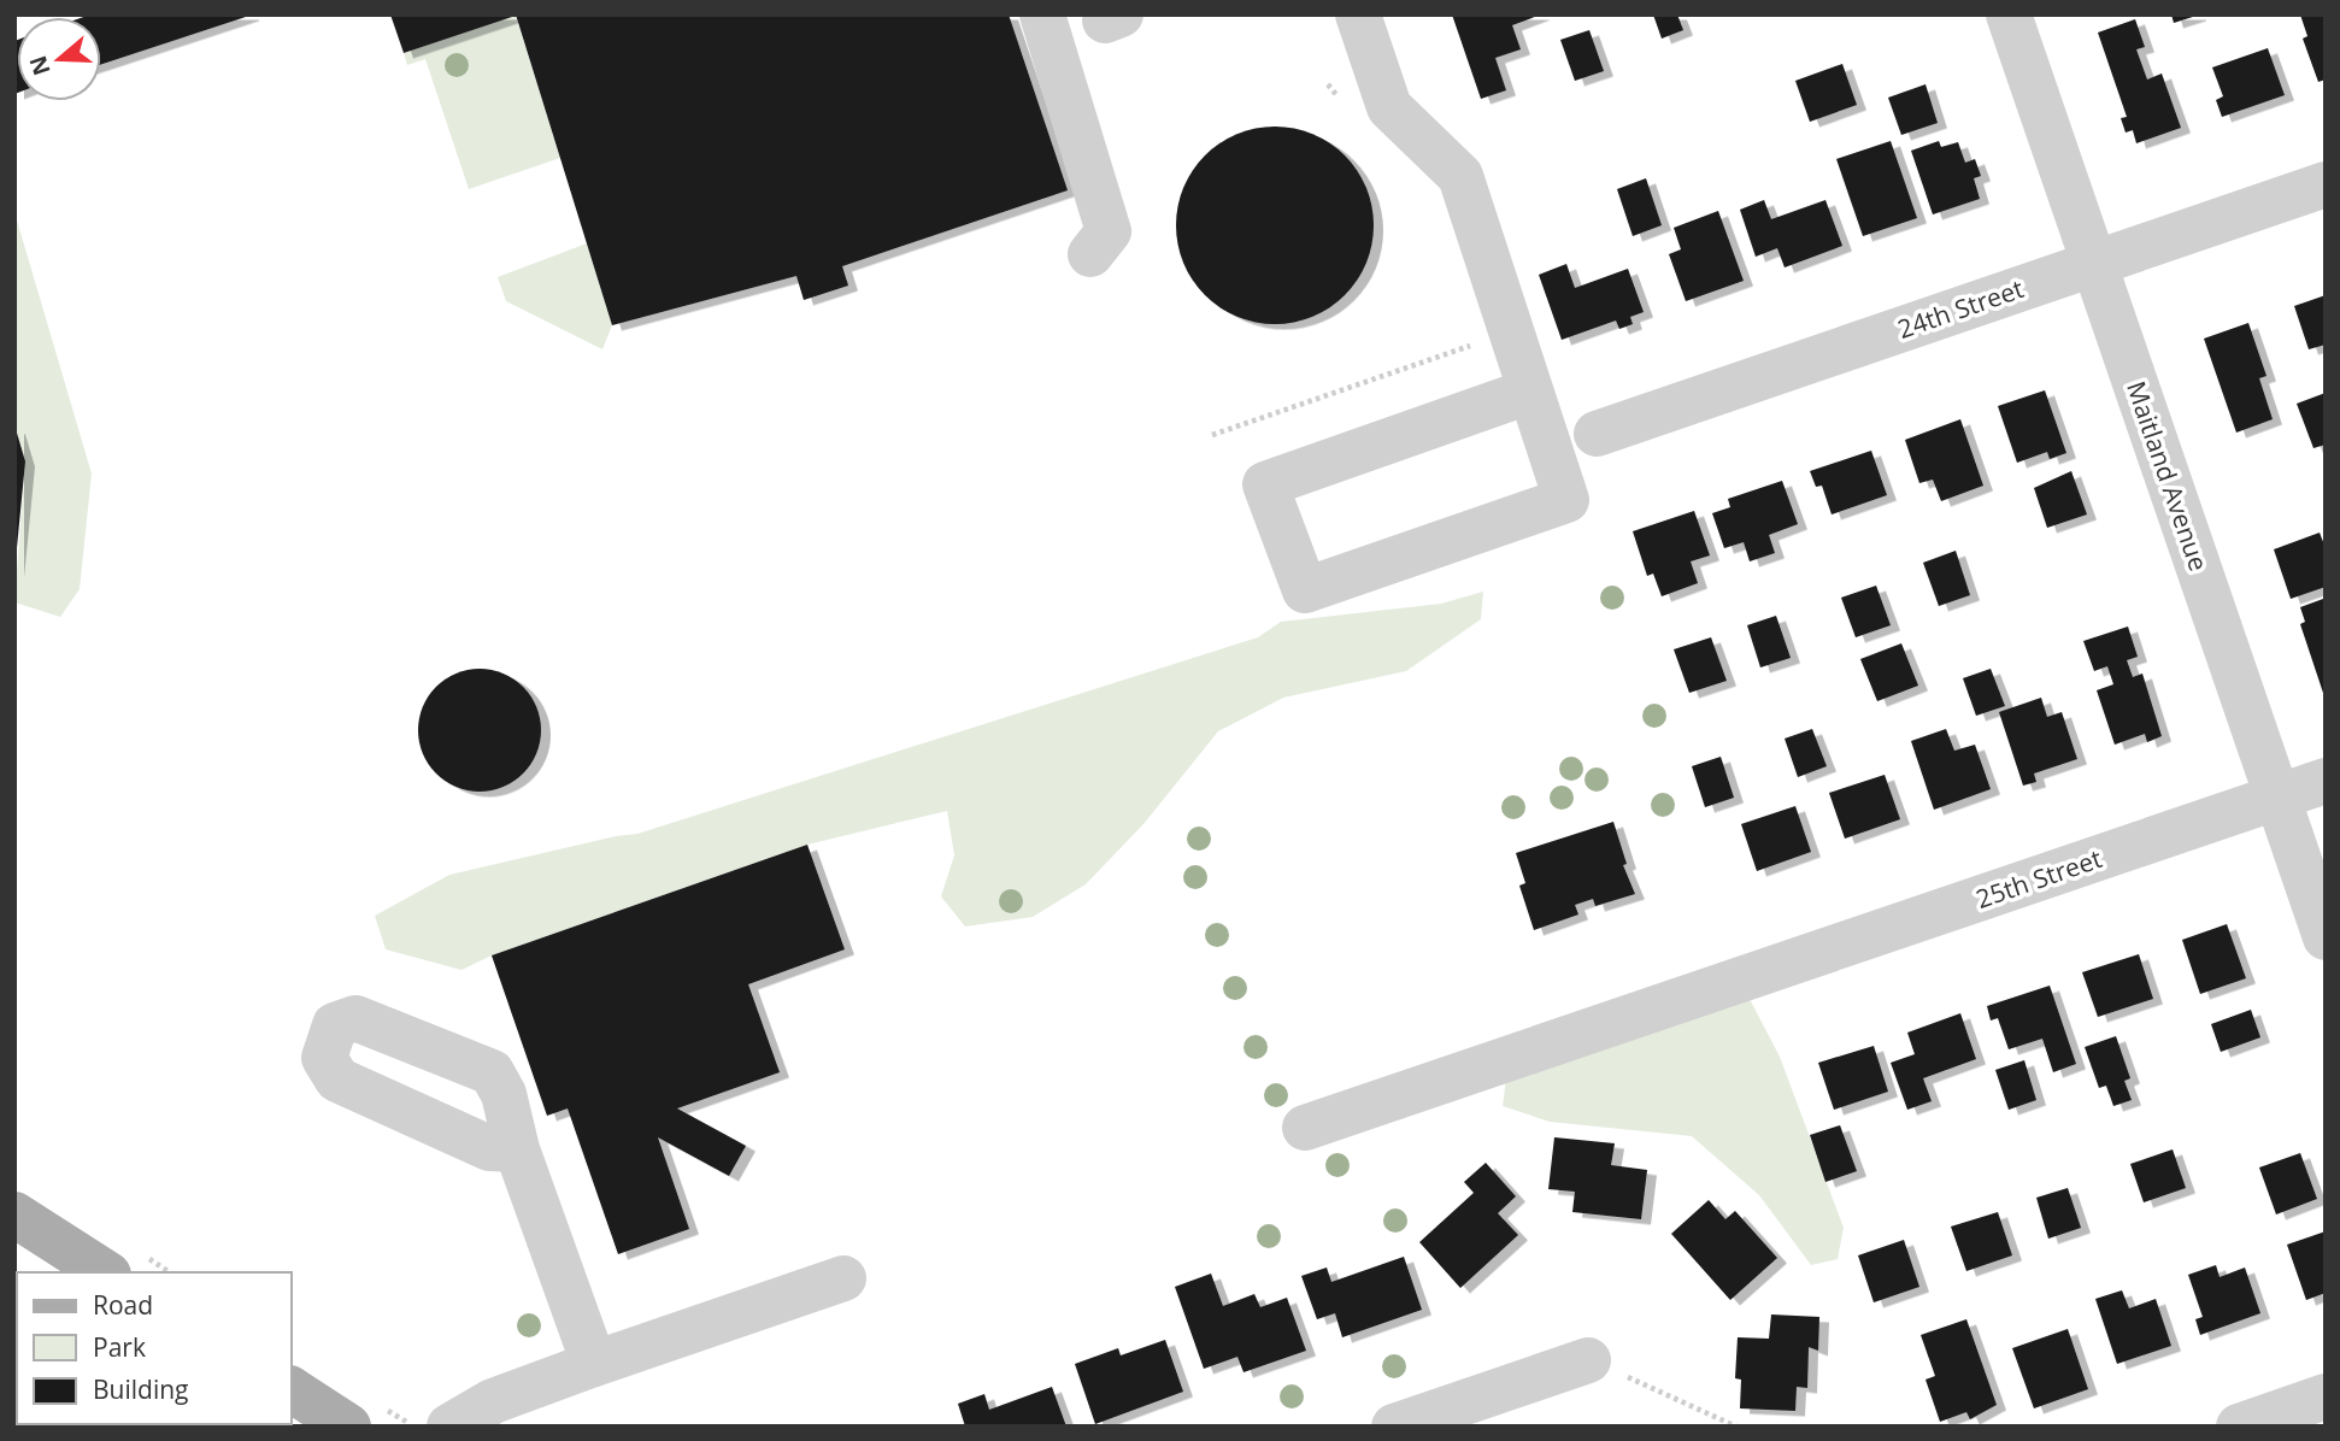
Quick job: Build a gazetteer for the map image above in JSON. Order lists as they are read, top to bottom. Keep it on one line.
{"streets":{"street":["24th Street","Maitland Avenue","25th Street"]},"crossings":[["24th Street","Maitland Avenue"],["Maitland Avenue","25th Street"]],"legend":["Road","Park","Building"],"north":"left"}
